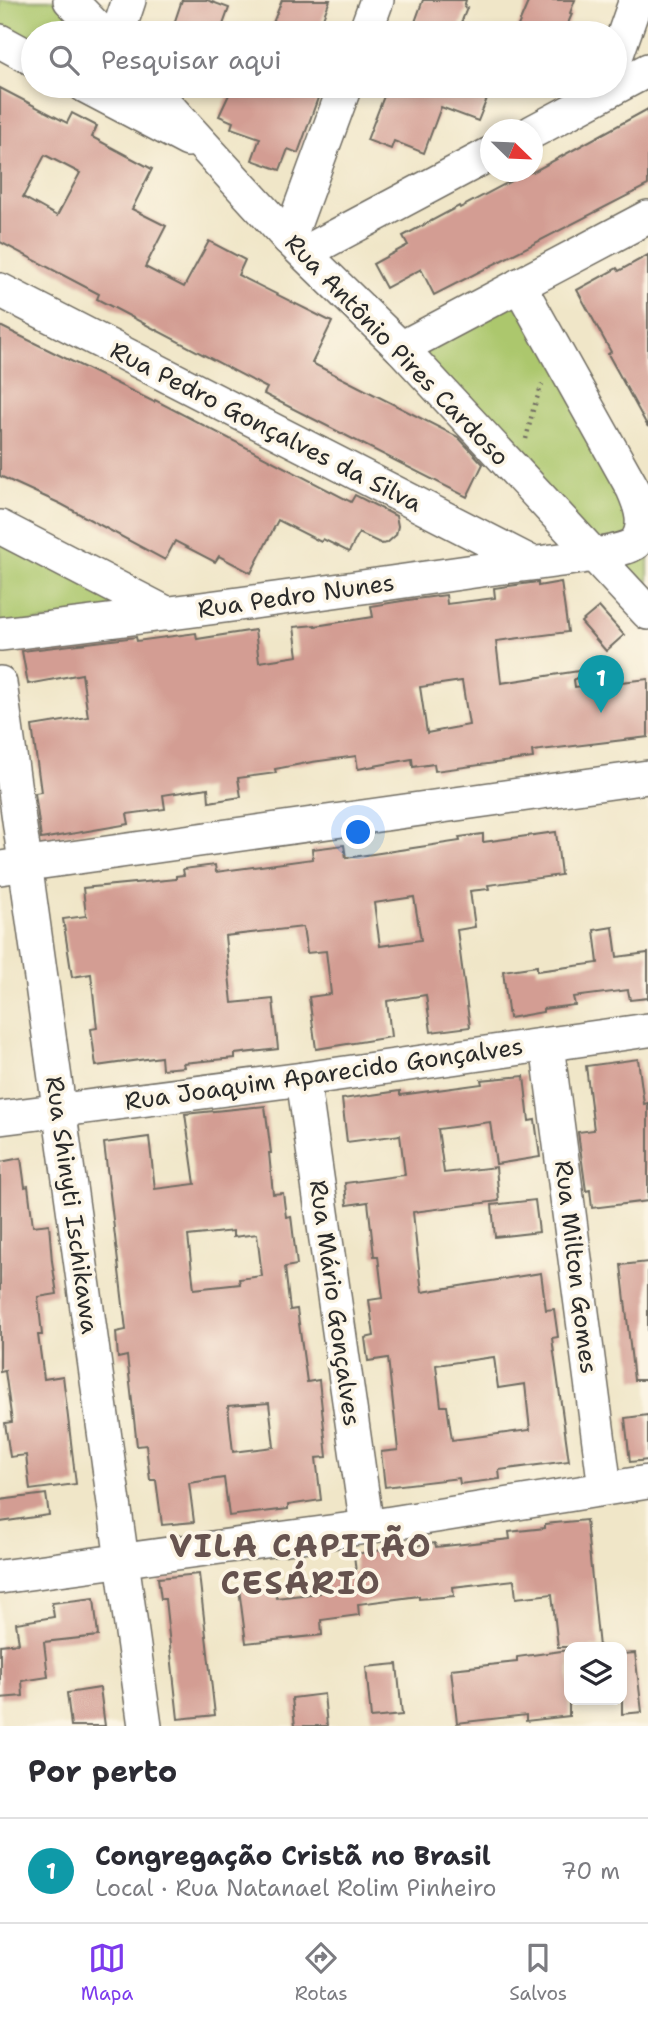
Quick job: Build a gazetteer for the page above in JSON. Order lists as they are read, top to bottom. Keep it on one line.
{"streets":{"street":["Rua Antônio Pires Cardoso","Rua Pedro Gonçalves da Silva","Rua Pedro Nunes","Rua Joaquim Aparecido Gonçalves","Rua Shinyti Ischikawa","Rua Milton Gomes","Rua Mário Gonçalves"]},"crossings":[["Rua Antônio Pires Cardoso","Rua Pedro Nunes"],["Rua Pedro Gonçalves da Silva","Rua Pedro Nunes"],["Rua Joaquim Aparecido Gonçalves","Rua Shinyti Ischikawa"],["Rua Joaquim Aparecido Gonçalves","Rua Milton Gomes"],["Rua Joaquim Aparecido Gonçalves","Rua Mário Gonçalves"]],"districts":["VILA CAPITÃO CESÁRIO"],"north":"bottom right","page":{"search":"Pesquisar aqui","pins":"1","heading":"Por perto","list":[{"mark":"1","name":"Congregação Cristã no Brasil","note":"Local · Rua Natanael Rolim Pinheiro","value":"70 m"}],"nav":["Mapa","Rotas","Salvos"]}}
